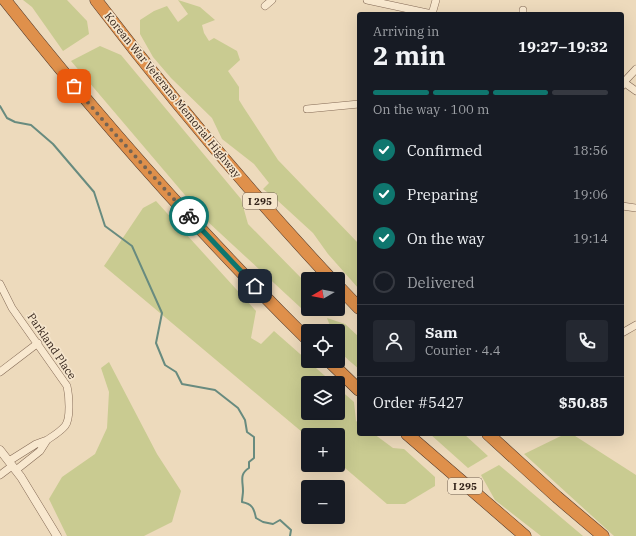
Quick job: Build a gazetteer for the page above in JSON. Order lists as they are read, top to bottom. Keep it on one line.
{"streets":{"highway":["Korean War Veterans Memorial Highway","I 295"],"street":["Parkland Place"]},"north":"left","page":{"heading":["2 min","Arriving in","19:27–19:32"],"panel":["Sam","Courier · 4.4","Order #5427","$50.85"],"bar":"On the way · 100 m","list":[["Confirmed","18:56"],["Preparing","19:06"],["On the way","19:14"],"Delivered"],"map_buttons":["+","−"]}}
